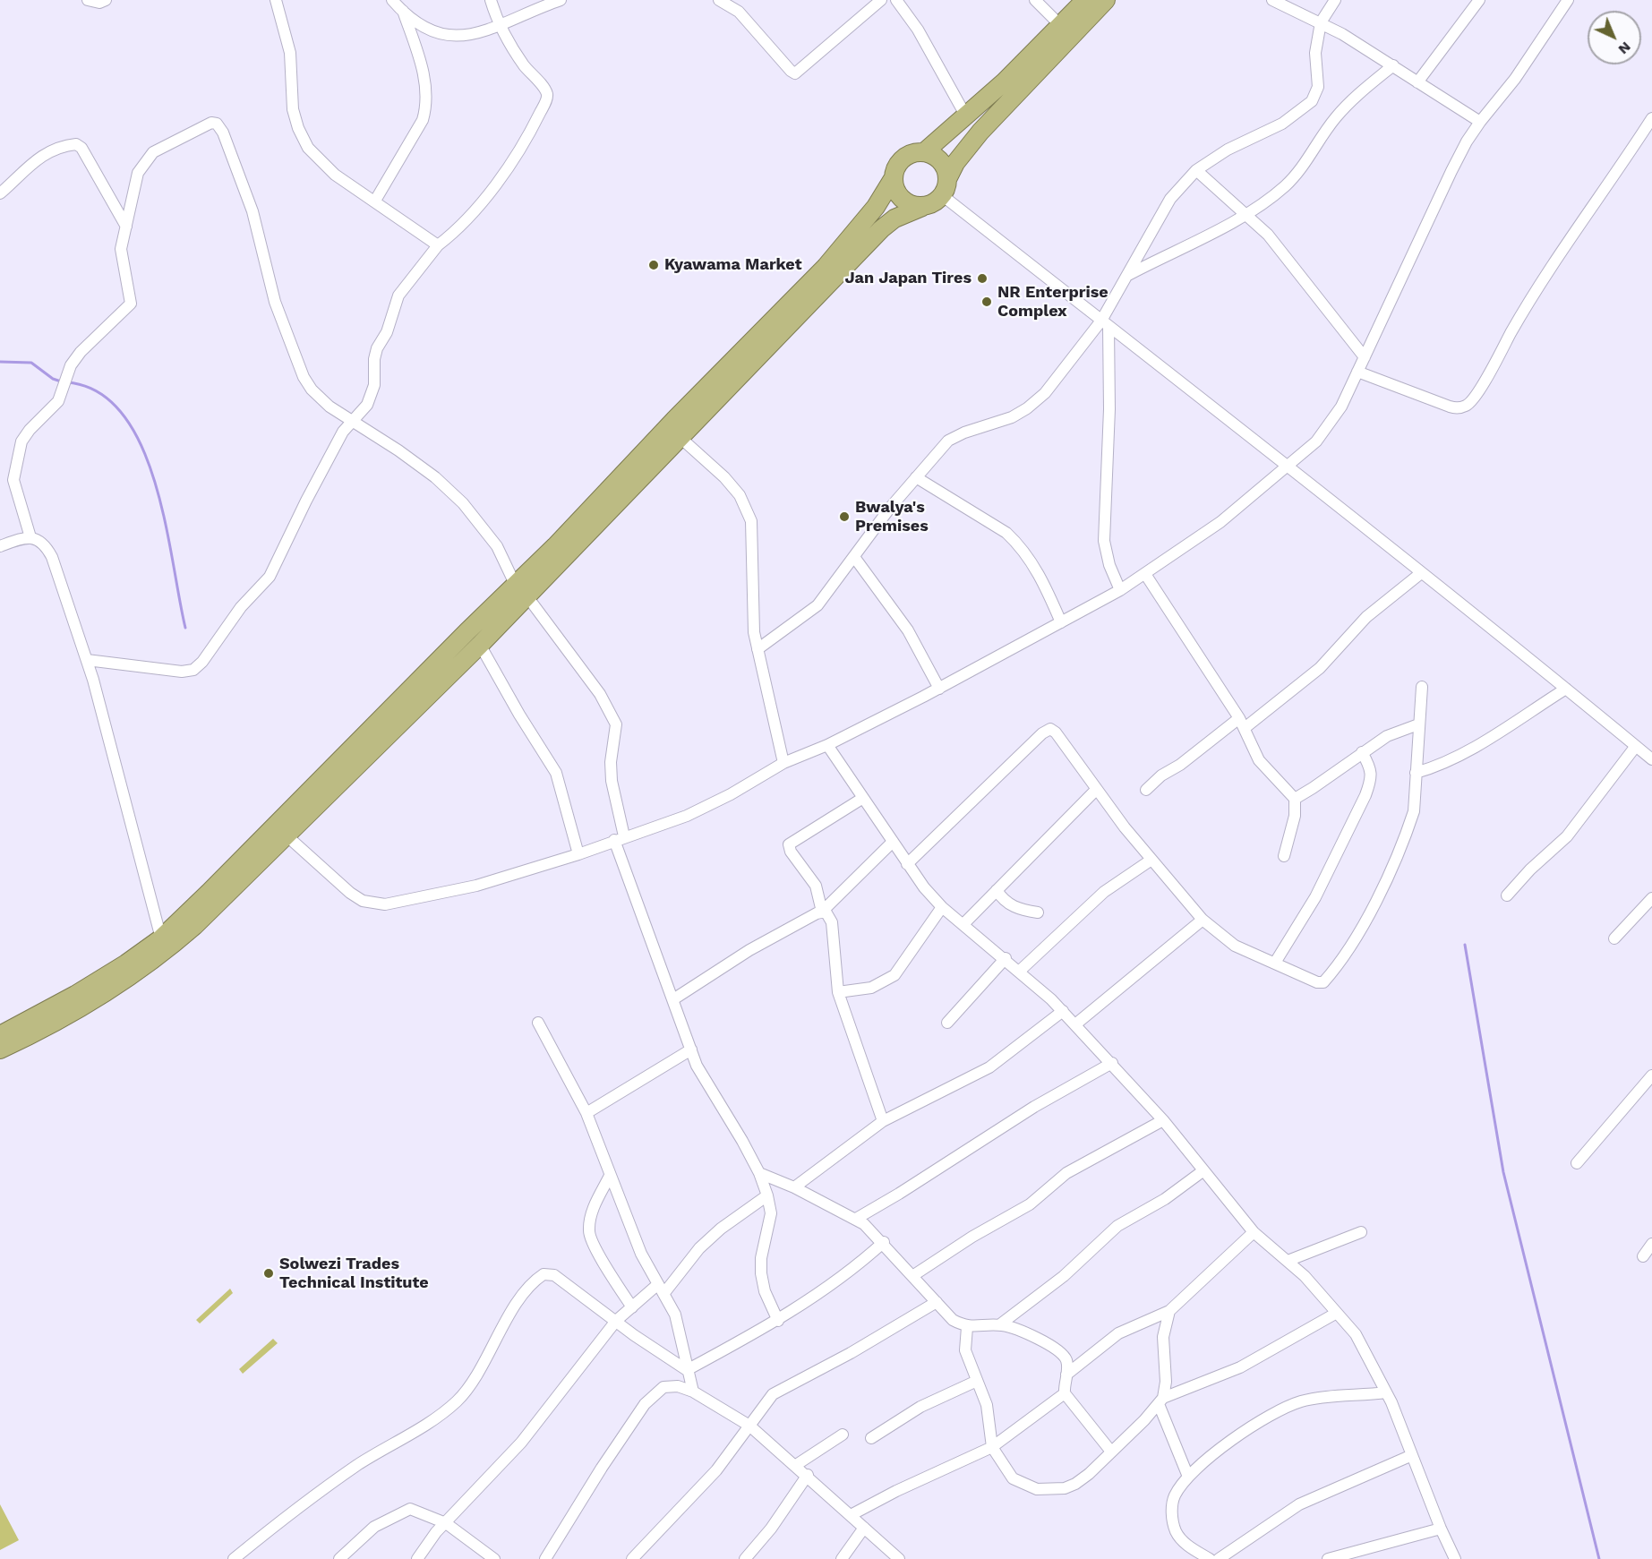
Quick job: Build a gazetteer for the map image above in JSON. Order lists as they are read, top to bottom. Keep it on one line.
{"places":["Kyawama Market","Jan Japan Tires","NR Enterprise Complex","Bwalya's Premises","Solwezi Trades Technical Institute"],"north":"bottom right"}
